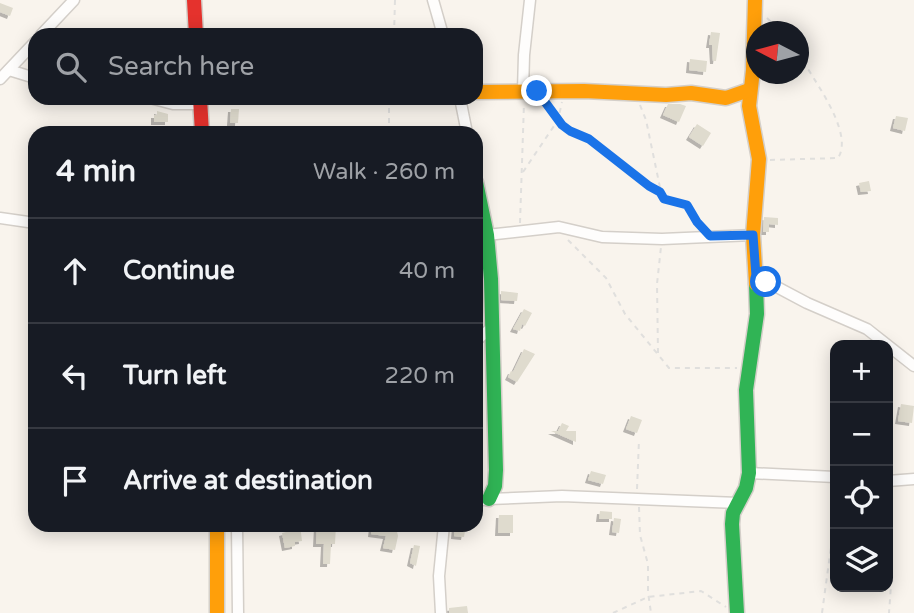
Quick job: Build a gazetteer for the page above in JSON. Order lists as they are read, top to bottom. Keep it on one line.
{"north":"left","page":{"search":"Search here","heading":["4 min","Walk · 260 m"],"list":[["Continue","40 m"],["Turn left","220 m"],"Arrive at destination"],"map_buttons":["+","−"]}}
